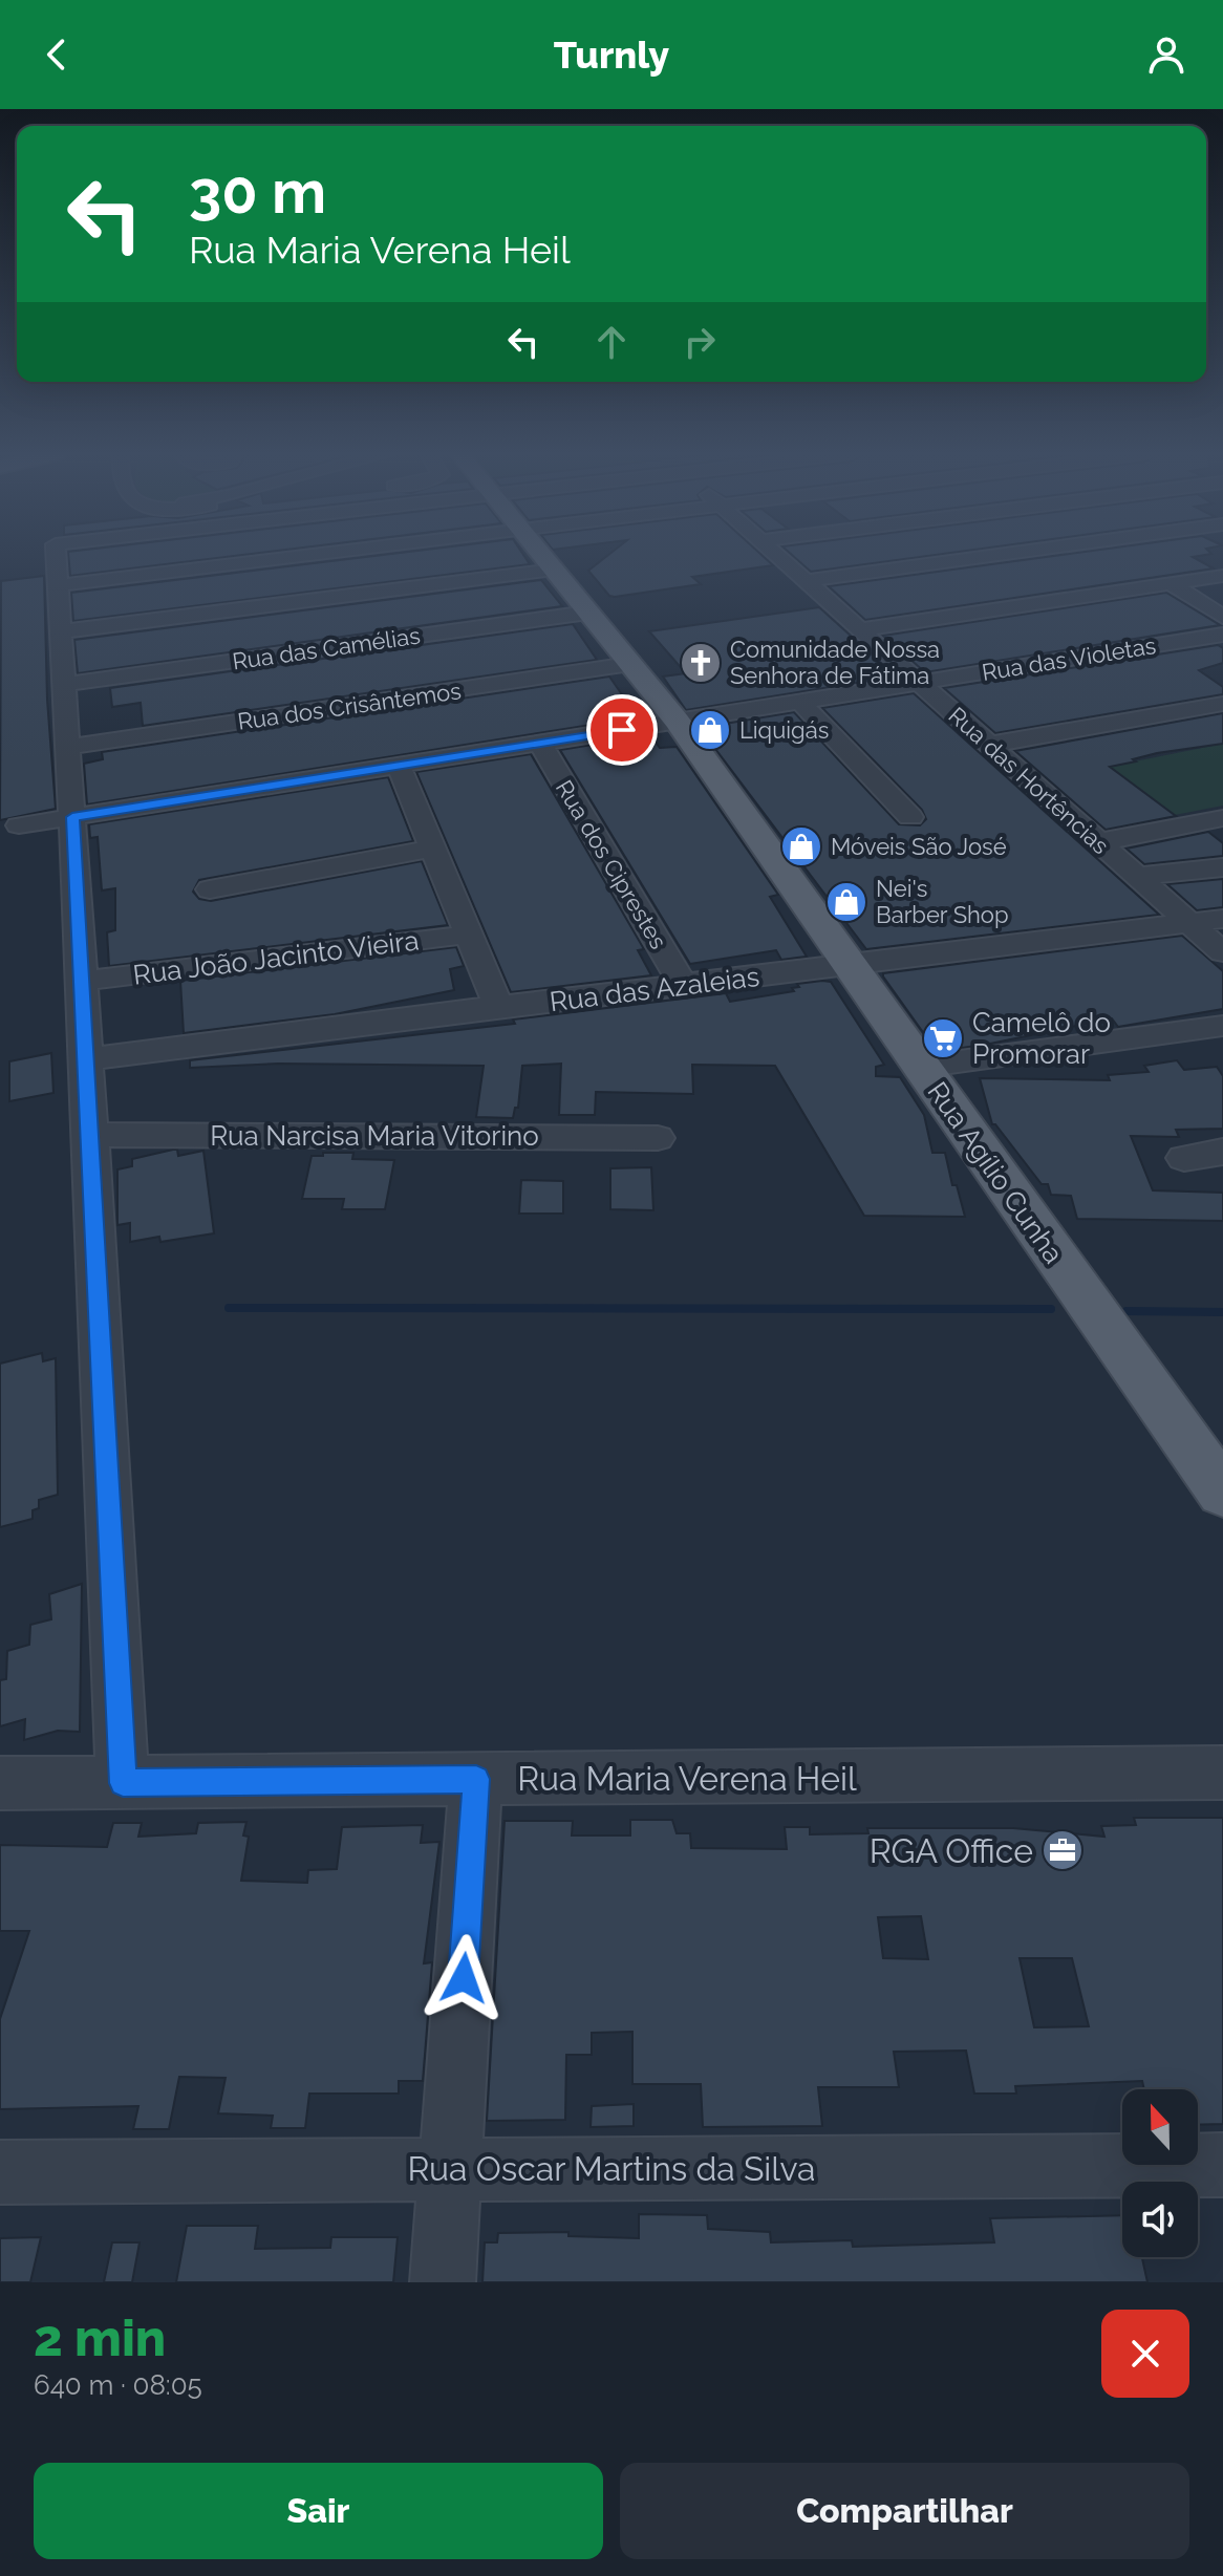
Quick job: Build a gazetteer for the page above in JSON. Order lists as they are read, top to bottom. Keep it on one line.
{"streets":{"main road":["Rua Agílio Cunha"],"street":["Rua das Camélias","Rua das Violetas","Rua dos Crisântemos","Rua das Hortências","Rua dos Ciprestes","Rua João Jacinto Vieira","Rua das Azaleias","Rua Narcisa Maria Vitorino","Rua Maria Verena Heil","Rua Oscar Martins da Silva"]},"crossings":[["Rua das Camélias","Rua Agílio Cunha"],["Rua das Violetas","Rua das Hortências"],["Rua das Violetas","Rua dos Ciprestes"],["Rua das Violetas","Rua Agílio Cunha"],["Rua dos Crisântemos","Rua Agílio Cunha"],["Rua das Hortências","Rua das Azaleias"],["Rua dos Ciprestes","Rua das Azaleias"],["Rua das Azaleias","Rua Agílio Cunha"]],"places":{"church":["Comunidade Nossa Senhora de Fátima"],"shop":["Liquigás","Móveis São José","Nei's Barber Shop"],"supermarket":["Camelô do Promorar"],"office":["RGA Office"]},"north":"top","page":{"header":"Turnly","turn":["30 m","Rua Maria Verena Heil"],"heading":["2 min","640 m · 08:05"],"buttons":["Sair","Compartilhar"]}}
